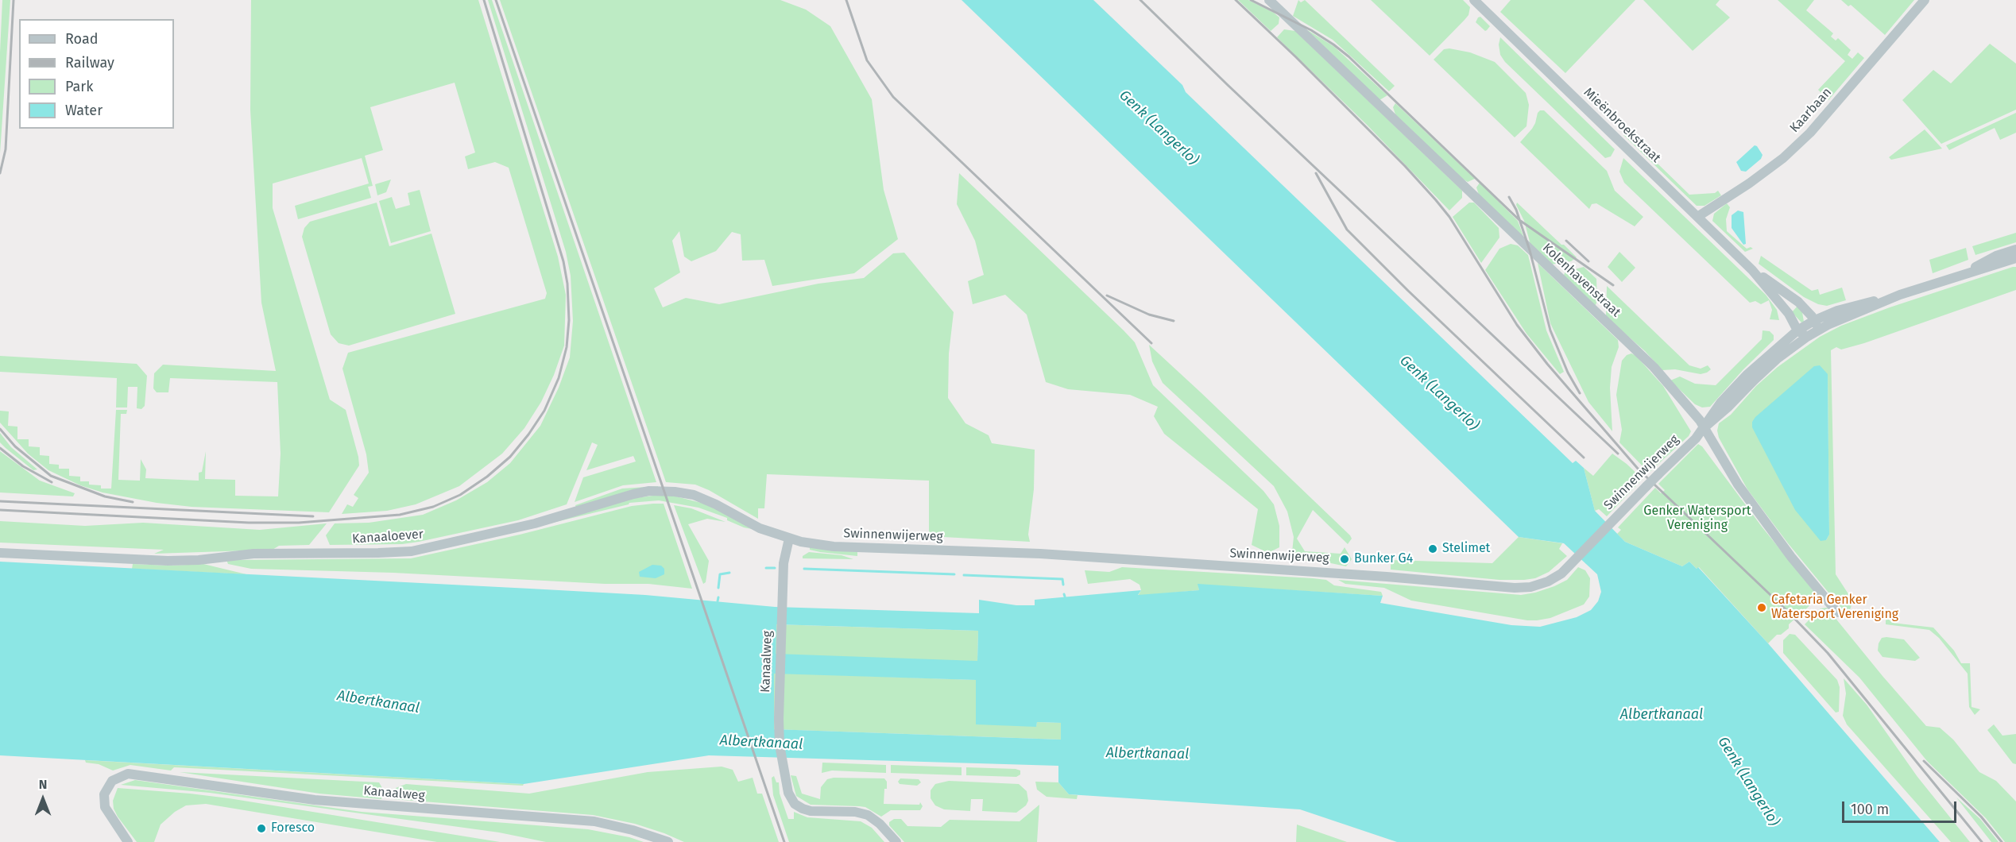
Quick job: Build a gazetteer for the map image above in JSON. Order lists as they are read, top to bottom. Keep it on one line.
{"streets":{"street":["Kaarbaan","Mieënbroekstraat","Kolenhavenstraat","Swinnenwijerweg","Kanaaloever","Kanaalweg"]},"crossings":[["Kaarbaan","Mieënbroekstraat"],["Mieënbroekstraat","Swinnenwijerweg"],["Kolenhavenstraat","Swinnenwijerweg"],["Swinnenwijerweg","Kanaaloever"],["Swinnenwijerweg","Kanaalweg"],["Kanaaloever","Kanaalweg"]],"water":["Genk (Langerlo)","Albertkanaal"],"parks":["Genker Watersport Vereniging"],"places":["Stelimet","Bunker G4","Cafetaria Genker Watersport Vereniging","Foresco"],"legend":["Road","Railway","Park","Water"],"scale_bar":"100 m","north":"top"}
